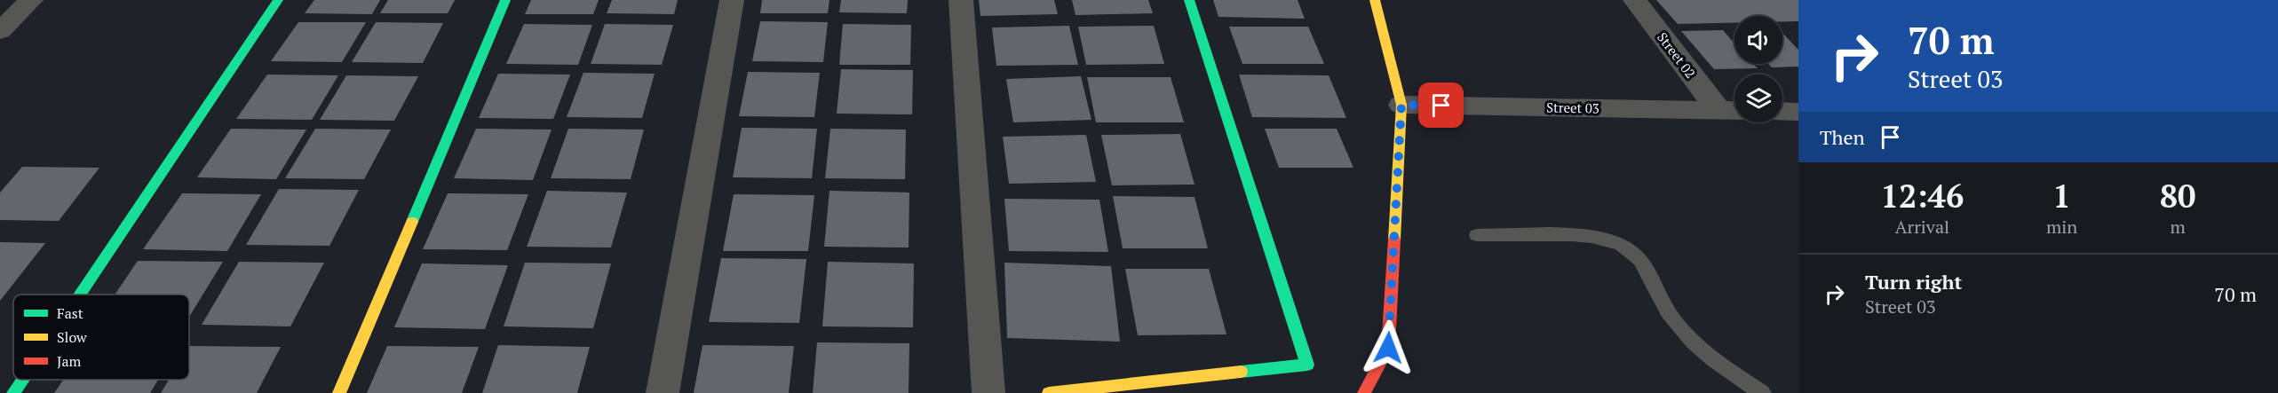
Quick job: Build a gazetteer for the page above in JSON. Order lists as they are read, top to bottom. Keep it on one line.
{"streets":{"street":["Street 02","Street 03"]},"crossings":[["Street 02","Street 03"]],"legend":["Fast","Slow","Jam"],"page":{"turn":["70 m","Street 03"],"then":"Then","eta":["12:46","Arrival","1","min","80","m"],"list":[{"name":"Turn right","note":"Street 03","value":"70 m"}]}}
